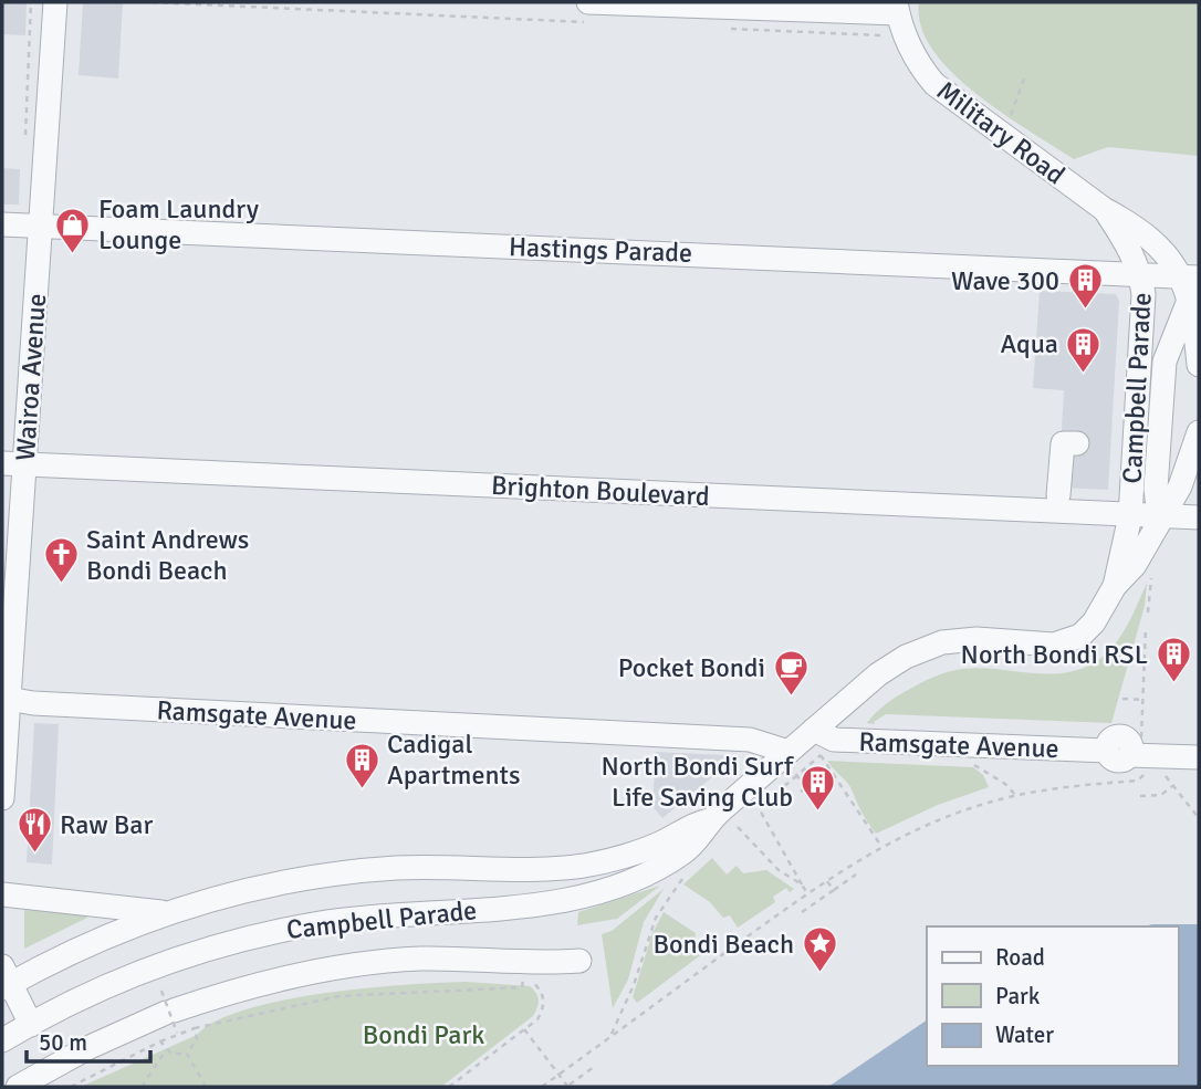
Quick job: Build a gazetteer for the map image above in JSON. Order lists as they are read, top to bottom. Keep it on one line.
{"streets":{"street":["Military Road","Hastings Parade","Wairoa Avenue","Campbell Parade","Brighton Boulevard","Ramsgate Avenue"]},"crossings":[["Military Road","Campbell Parade"],["Hastings Parade","Wairoa Avenue"],["Hastings Parade","Campbell Parade"],["Wairoa Avenue","Brighton Boulevard"],["Wairoa Avenue","Ramsgate Avenue"],["Campbell Parade","Brighton Boulevard"],["Campbell Parade","Ramsgate Avenue"]],"parks":["Bondi Park"],"places":{"shop":["Foam Laundry Lounge"],"building":["Wave 300","Aqua","North Bondi RSL","Cadigal Apartments","North Bondi Surf Life Saving Club"],"church":["Saint Andrews Bondi Beach"],"cafe":["Pocket Bondi"],"restaurant":["Raw Bar"],"place":["Bondi Beach"]},"legend":["Road","Park","Water"],"scale_bar":"50 m"}
